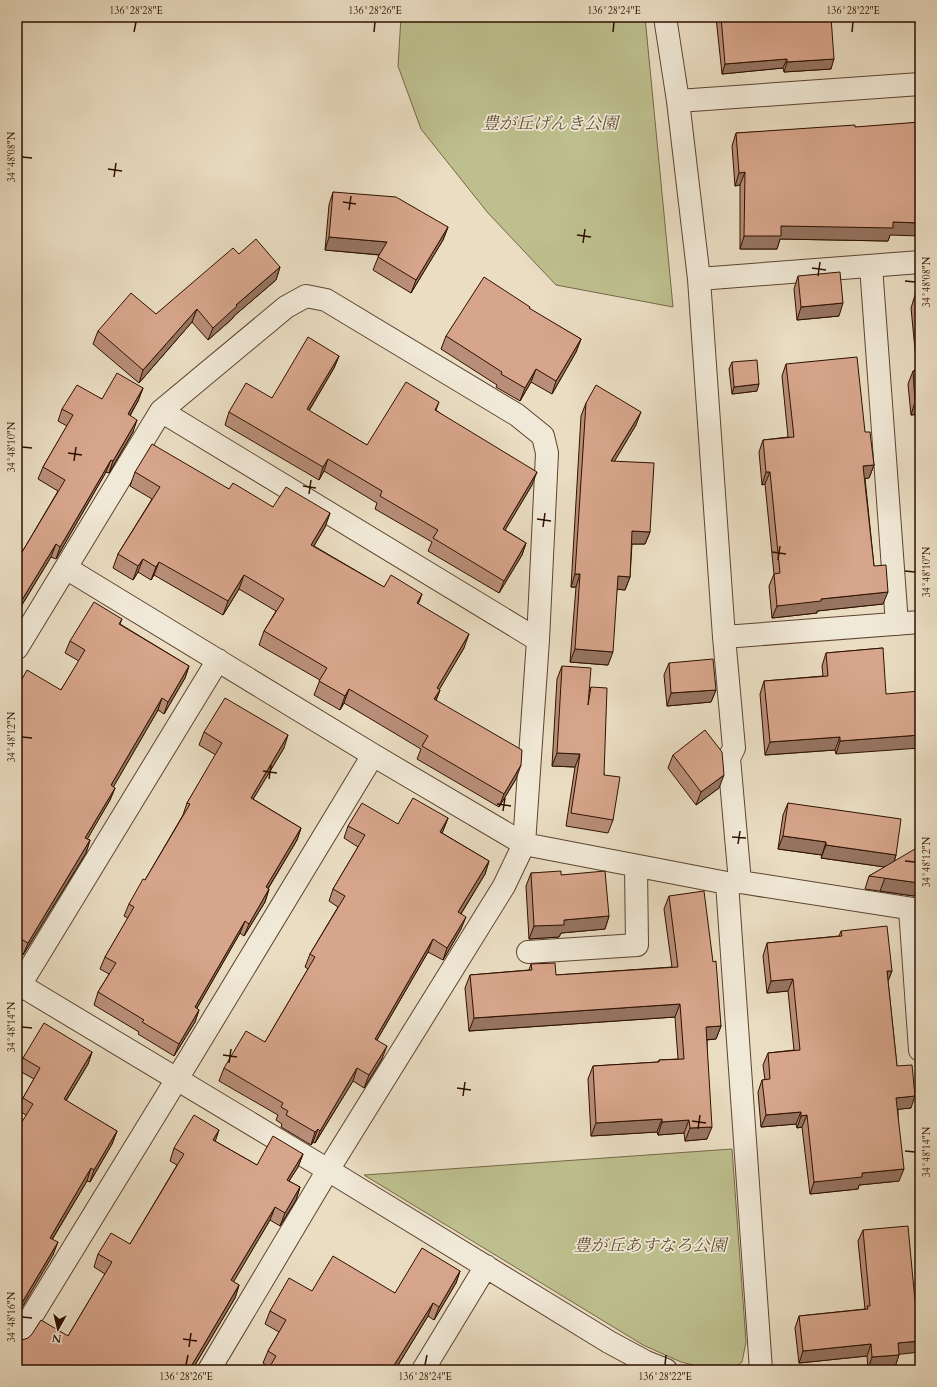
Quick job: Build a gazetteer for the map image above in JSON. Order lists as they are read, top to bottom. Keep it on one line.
{"parks":["豊が丘げんき公園","豊が丘あすなろ公園"],"north":"bottom","coordinates":["136°28'28\"E","136°28'26\"E","136°28'24\"E","136°28'22\"E","34°48'08\"N","34°48'10\"N","34°48'12\"N","34°48'14\"N","34°48'16\"N"]}
